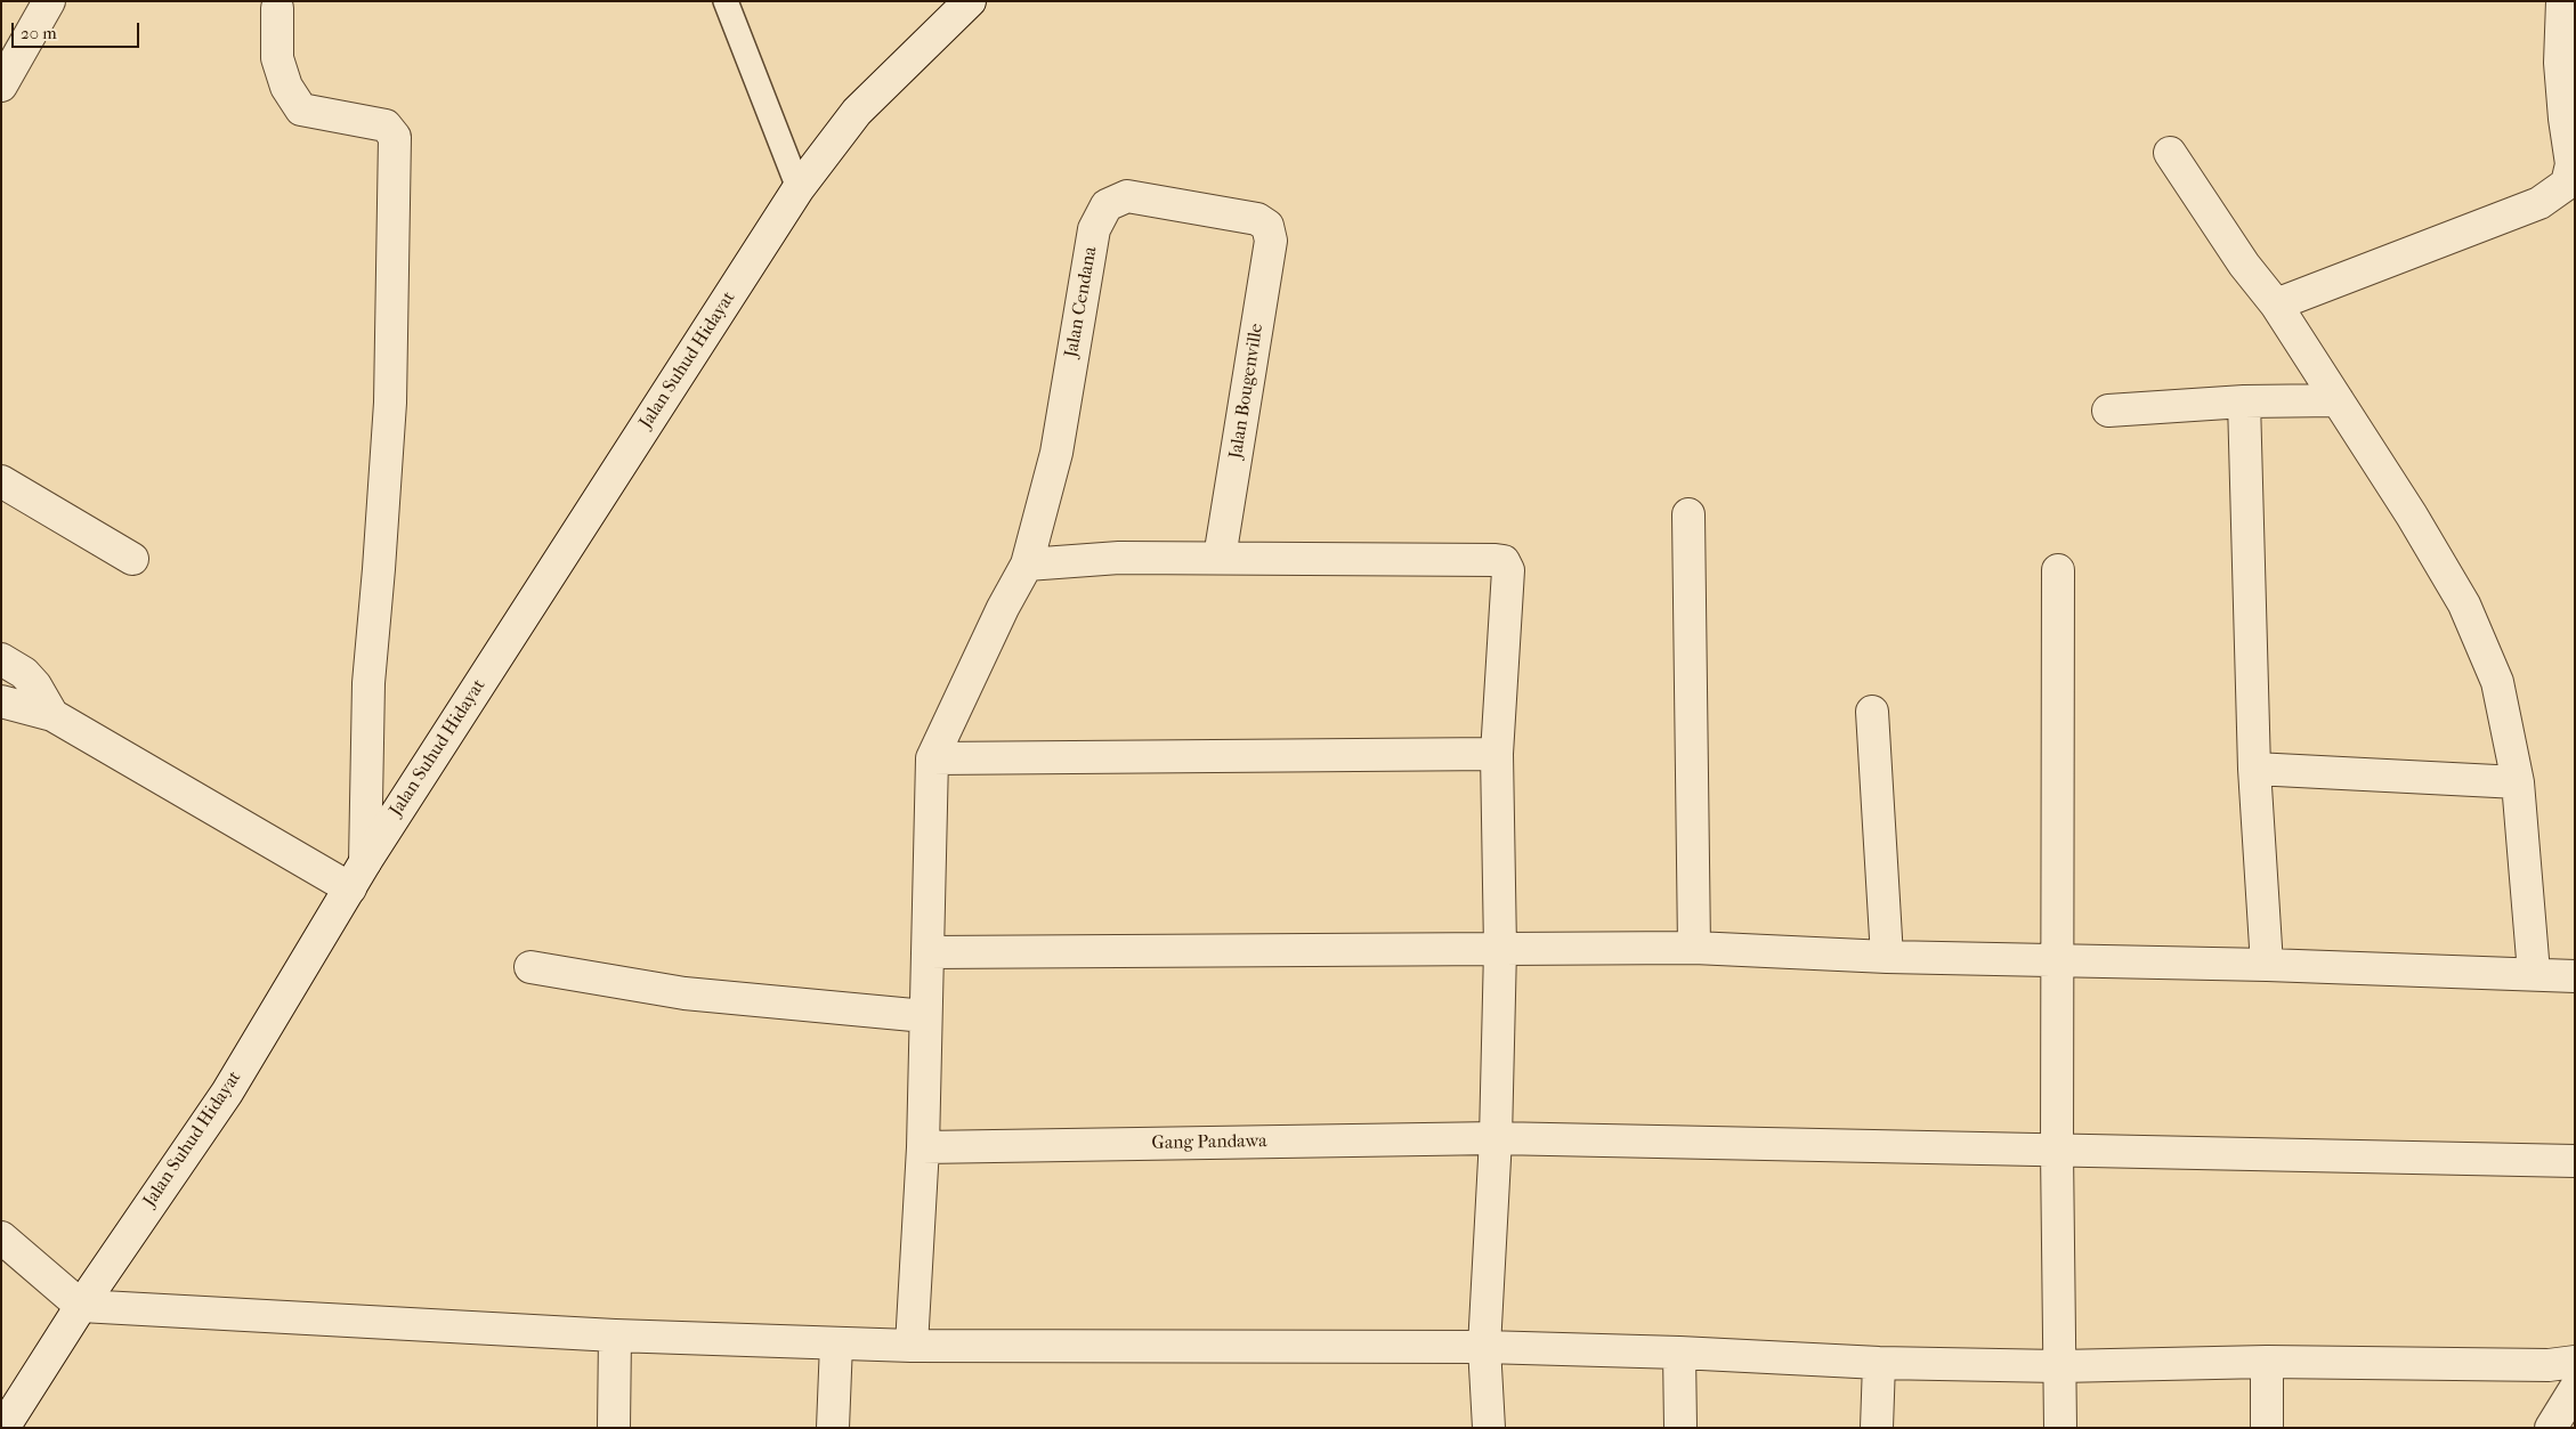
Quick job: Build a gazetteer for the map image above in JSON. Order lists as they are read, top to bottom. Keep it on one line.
{"streets":{"street":["Jalan Cendana","Jalan Suhud Hidayat","Jalan Bougenville","Gang Pandawa"]},"crossings":[["Jalan Cendana","Jalan Bougenville"]],"scale_bar":"20 m"}
